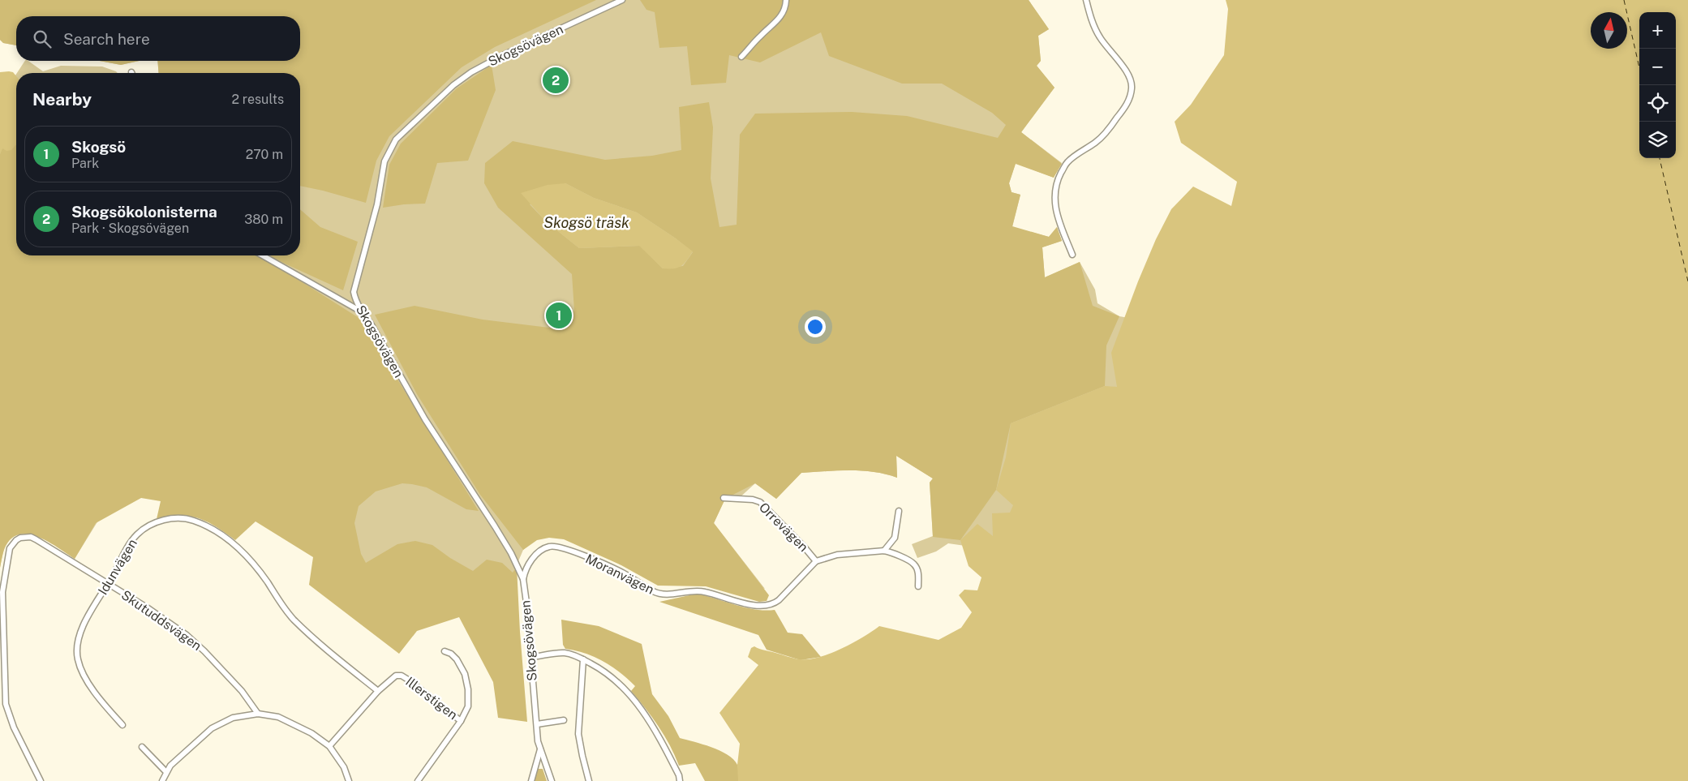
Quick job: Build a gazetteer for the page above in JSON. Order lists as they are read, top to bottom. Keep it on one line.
{"streets":{"street":["Skogsövägen","Orrevägen","Idunvägen","Moranvägen","Skutuddsvägen","Illerstigen"]},"crossings":[["Skogsövägen","Moranvägen"],["Orrevägen","Moranvägen"],["Idunvägen","Skutuddsvägen"],["Idunvägen","Illerstigen"]],"water":["Skogsö träsk"],"north":"top","page":{"map_buttons":["+","−"],"search":"Search here","pins":["2","1"],"heading":["Nearby","2 results"],"list":[{"mark":"1","name":"Skogsö","note":"Park","value":"270 m"},{"mark":"2","name":"Skogsökolonisterna","note":"Park · Skogsövägen","value":"380 m"}]}}
